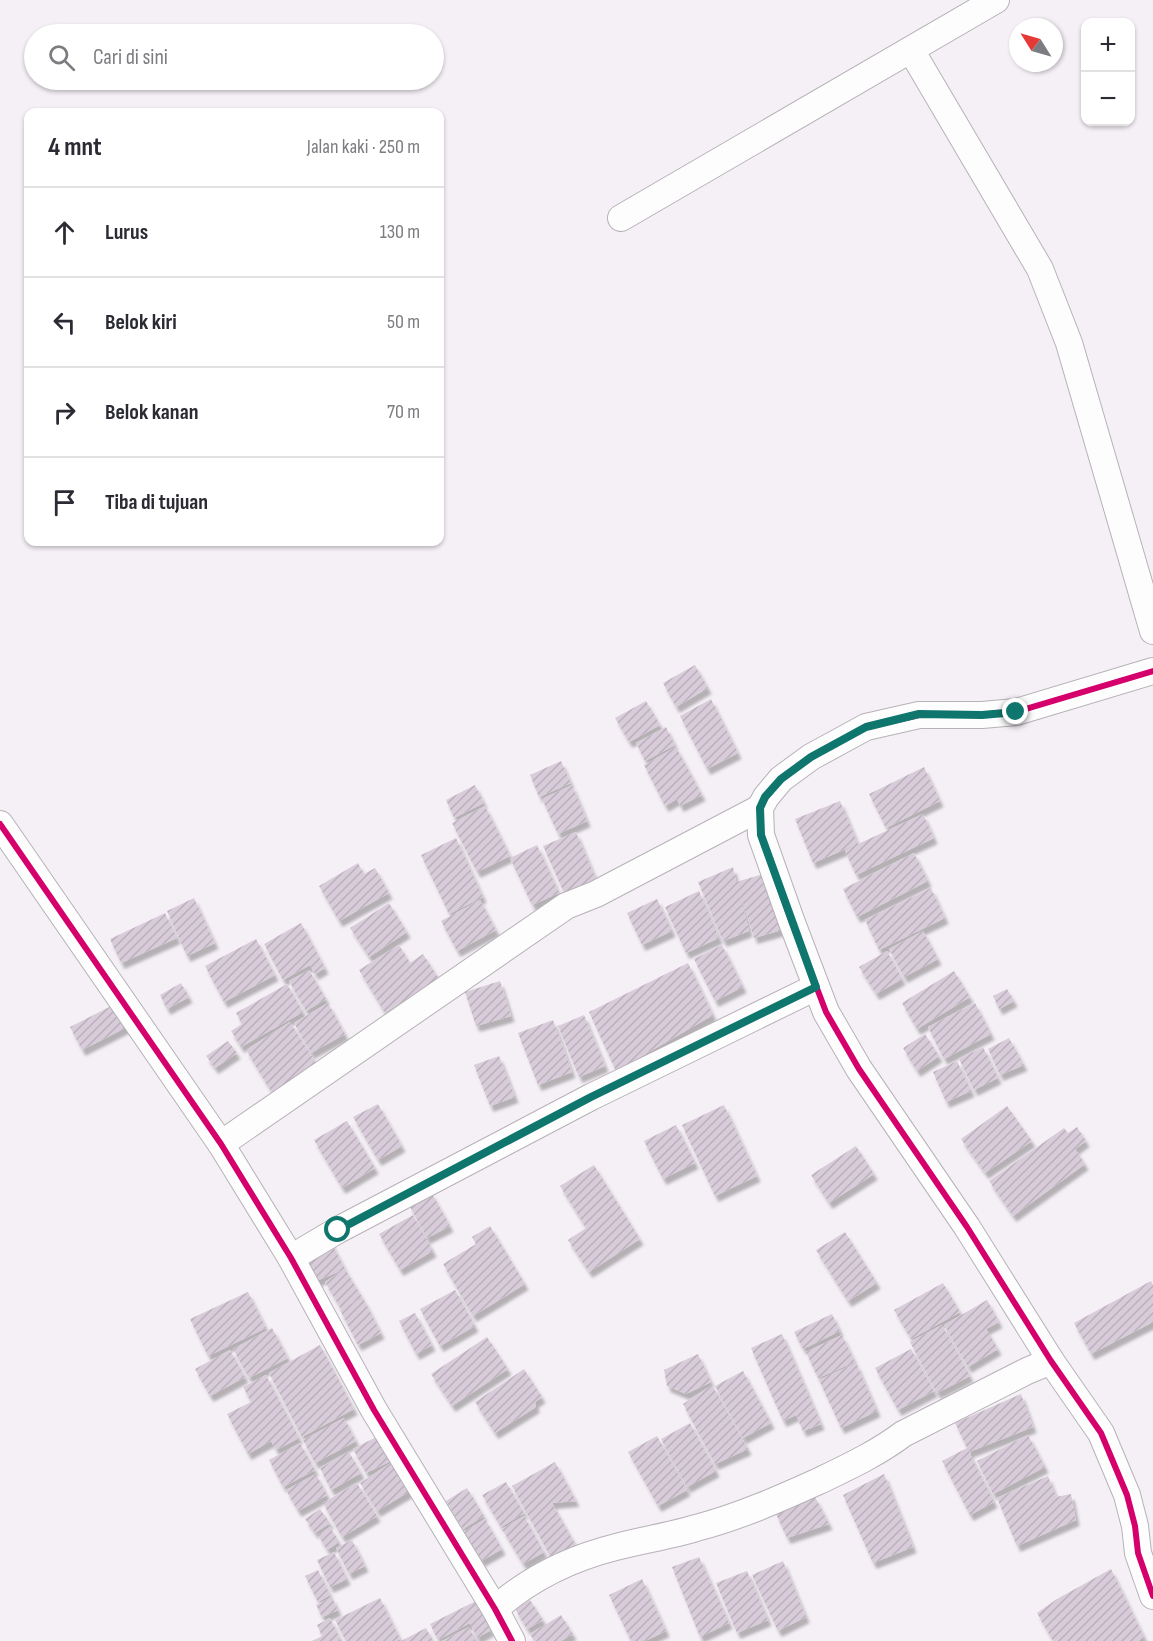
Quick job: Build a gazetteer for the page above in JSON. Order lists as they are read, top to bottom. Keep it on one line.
{"north":"top left","page":{"map_buttons":["+","−"],"search":"Cari di sini","heading":["4 mnt","Jalan kaki · 250 m"],"list":[["Lurus","130 m"],["Belok kiri","50 m"],["Belok kanan","70 m"],"Tiba di tujuan"]}}
